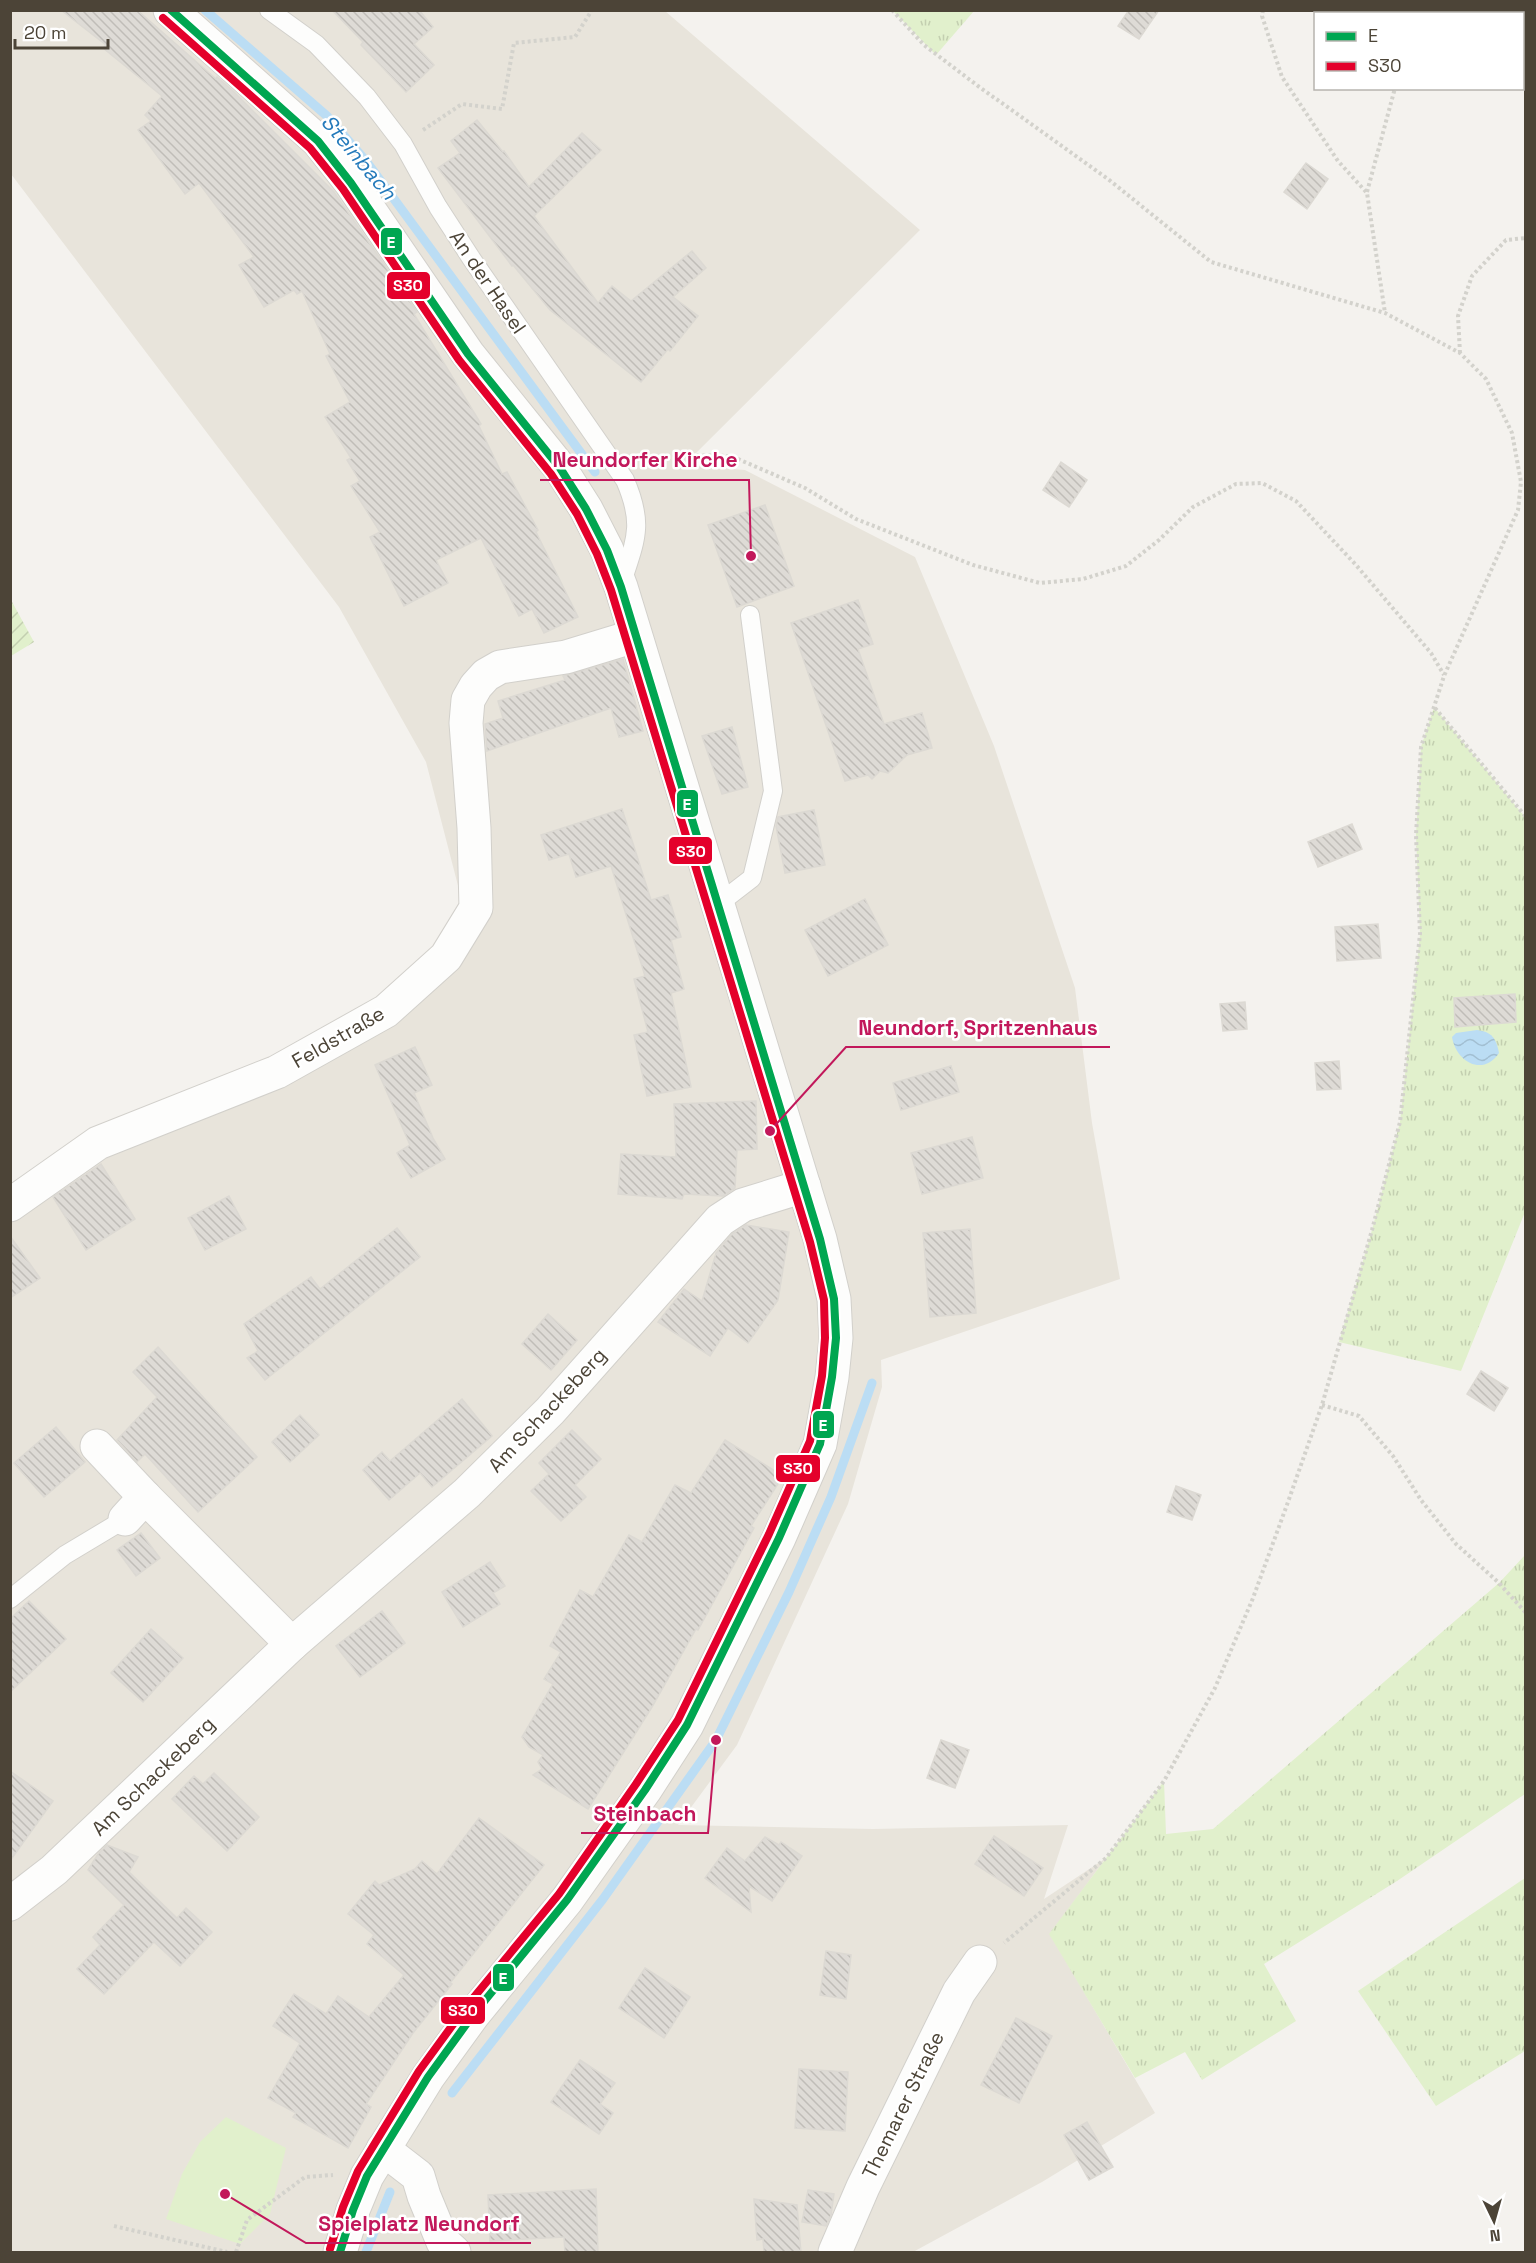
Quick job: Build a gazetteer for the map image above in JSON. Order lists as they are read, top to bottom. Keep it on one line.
{"streets":{"street":["Feldstraße","Am Schackeberg","Themarer Straße"],"lane":["An der Hasel"]},"water":["Steinbach"],"places":["Neundorfer Kirche","Neundorf, Spritzenhaus","Steinbach","Spielplatz Neundorf"],"lines":["transit line E","transit line S30"],"legend":["E","S30"],"scale_bar":"20 m","north":"bottom"}
